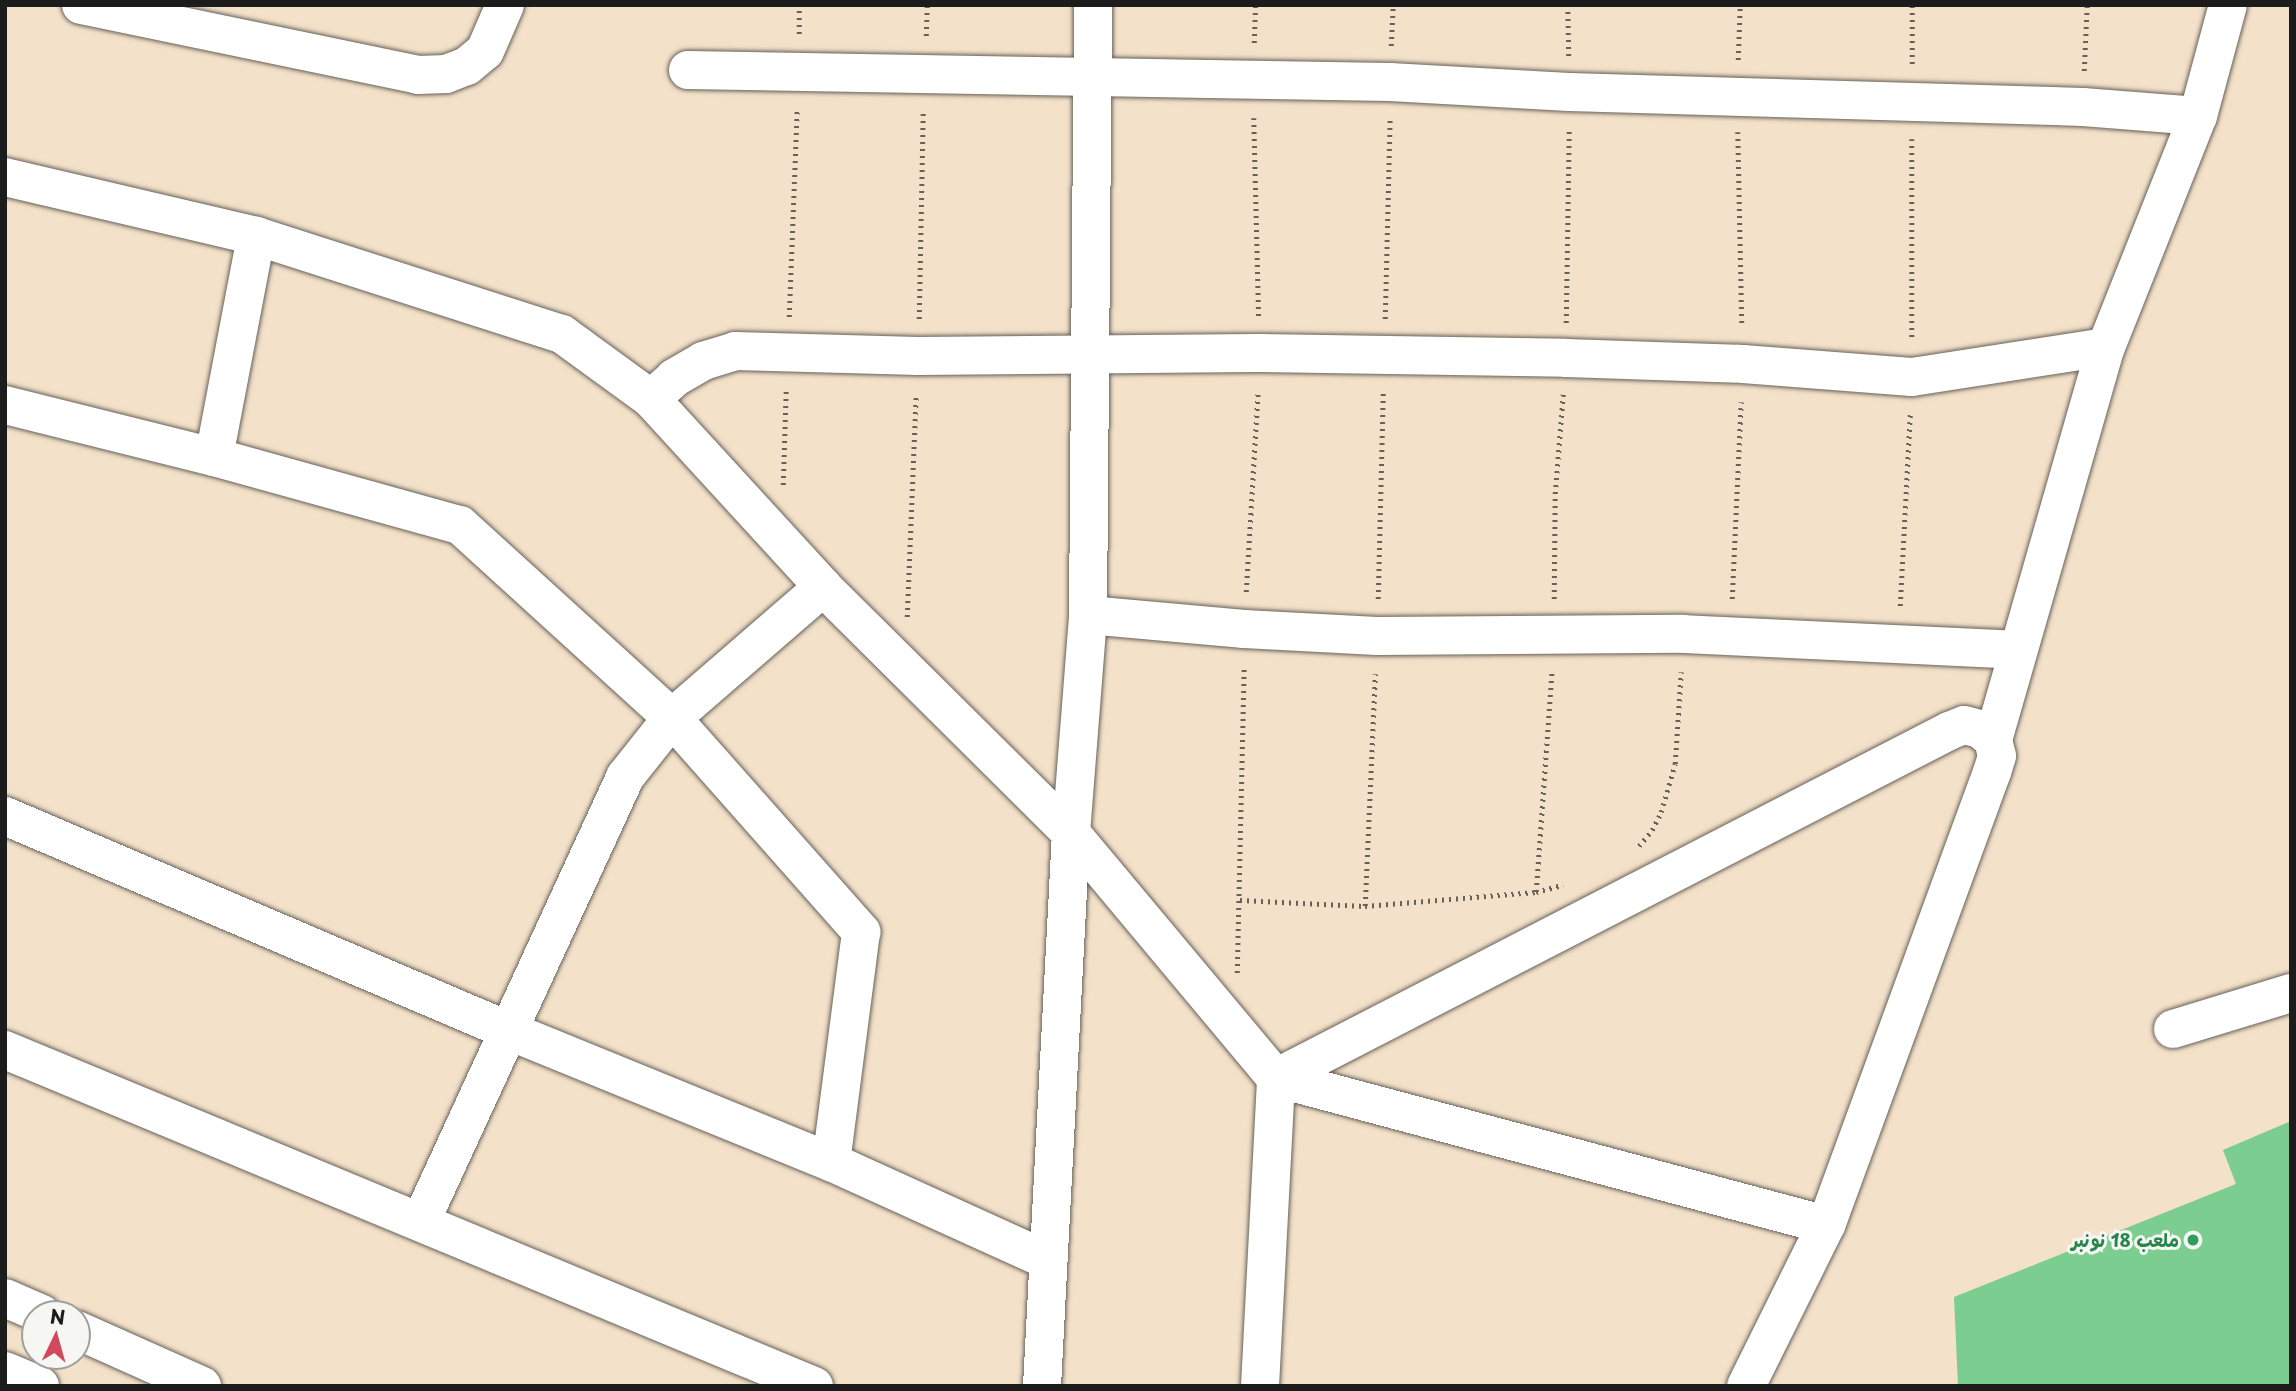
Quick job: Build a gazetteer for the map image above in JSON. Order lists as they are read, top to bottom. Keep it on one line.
{"places":["ملعب 18 نونبر"],"north":"top"}
